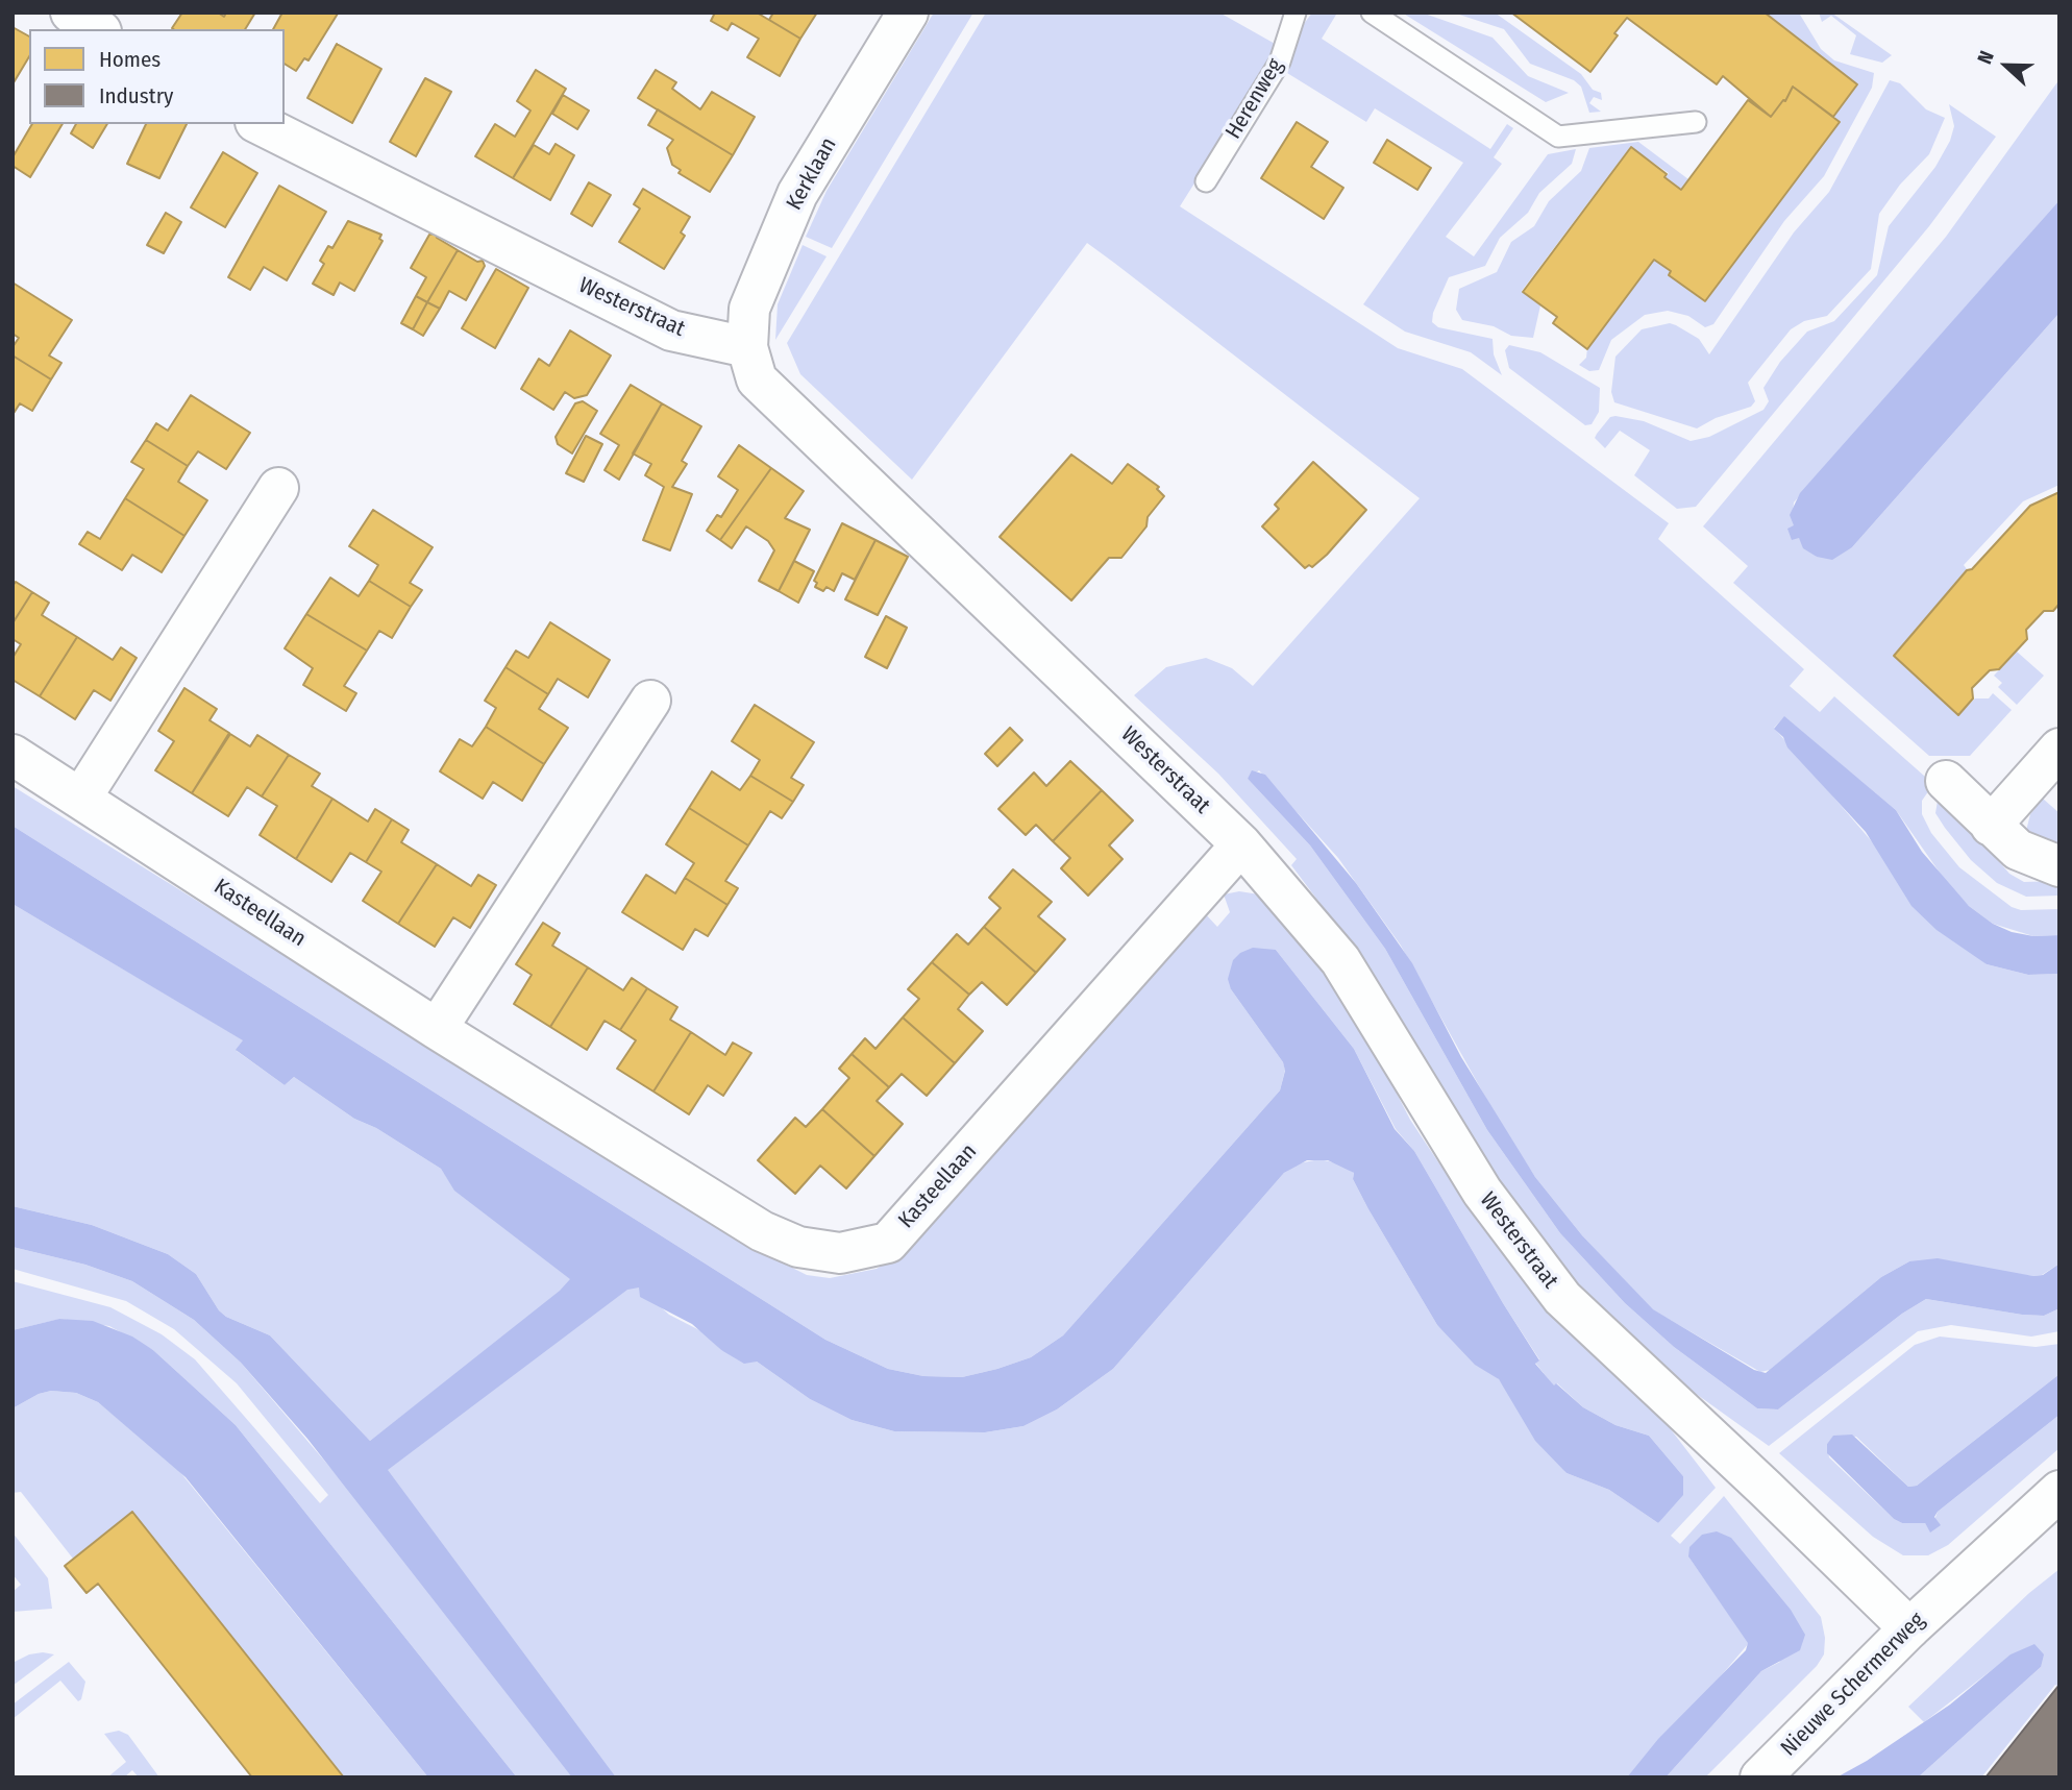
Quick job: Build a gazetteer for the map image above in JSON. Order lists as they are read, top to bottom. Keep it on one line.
{"streets":{"street":["Kerklaan","Westerstraat","Kasteellaan","Nieuwe Schermerweg"],"lane":["Herenweg"]},"crossings":[["Kerklaan","Westerstraat"],["Westerstraat","Kasteellaan"],["Westerstraat","Nieuwe Schermerweg"]],"legend":["Homes","Industry"],"north":"left"}
